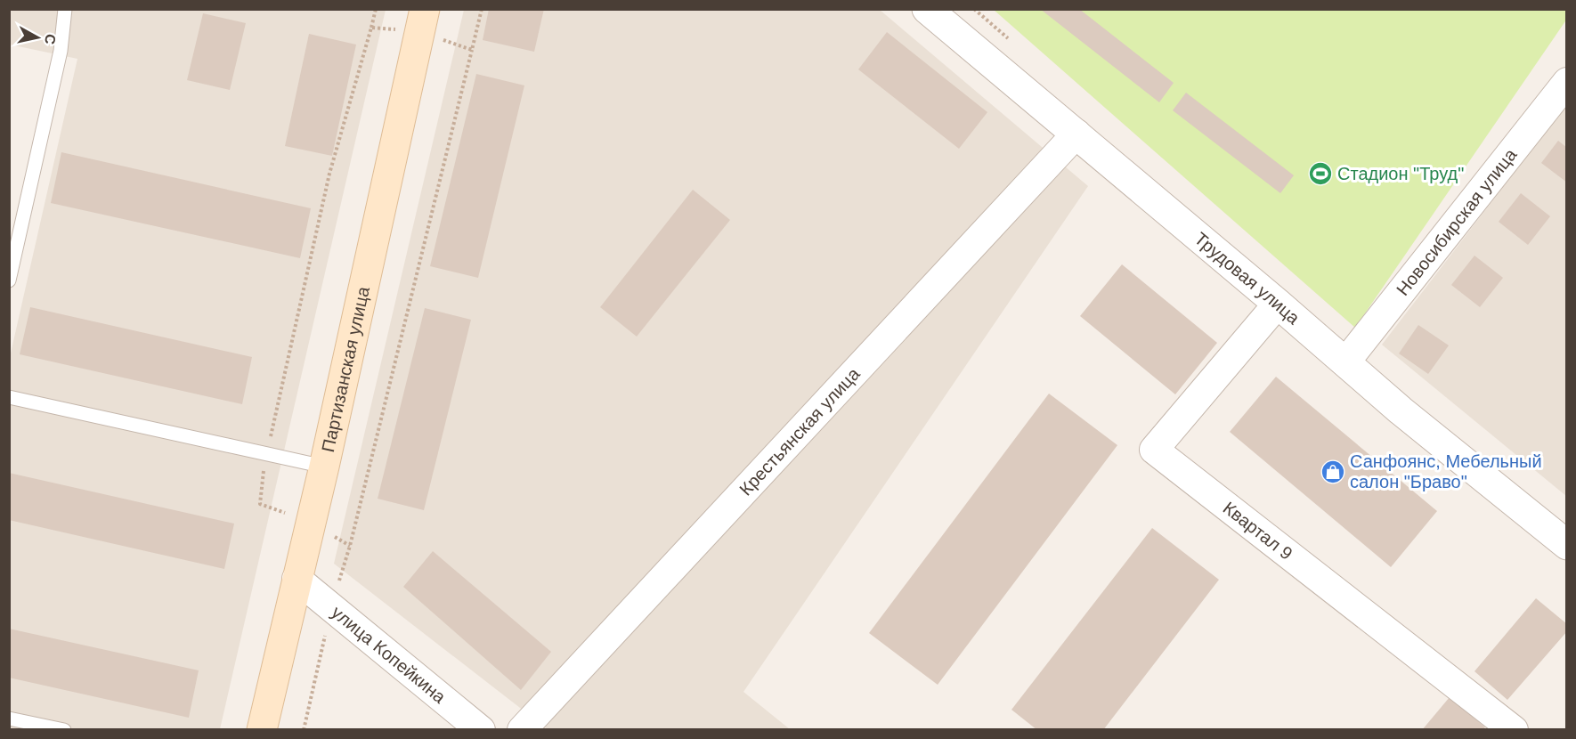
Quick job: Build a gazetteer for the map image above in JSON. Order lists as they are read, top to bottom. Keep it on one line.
{"streets":{"main road":["Партизанская улица"],"street":["Новосибирская улица","Трудовая улица","Крестьянская улица","Квартал 9","улица Копейкина"]},"crossings":[["Новосибирская улица","Трудовая улица"],["Трудовая улица","Крестьянская улица"],["Трудовая улица","Квартал 9"],["Партизанская улица","улица Копейкина"]],"places":{"sports":["Стадион \"Труд\""],"shop":["Санфоянс, Мебельный салон \"Браво\""]},"north":"right"}
